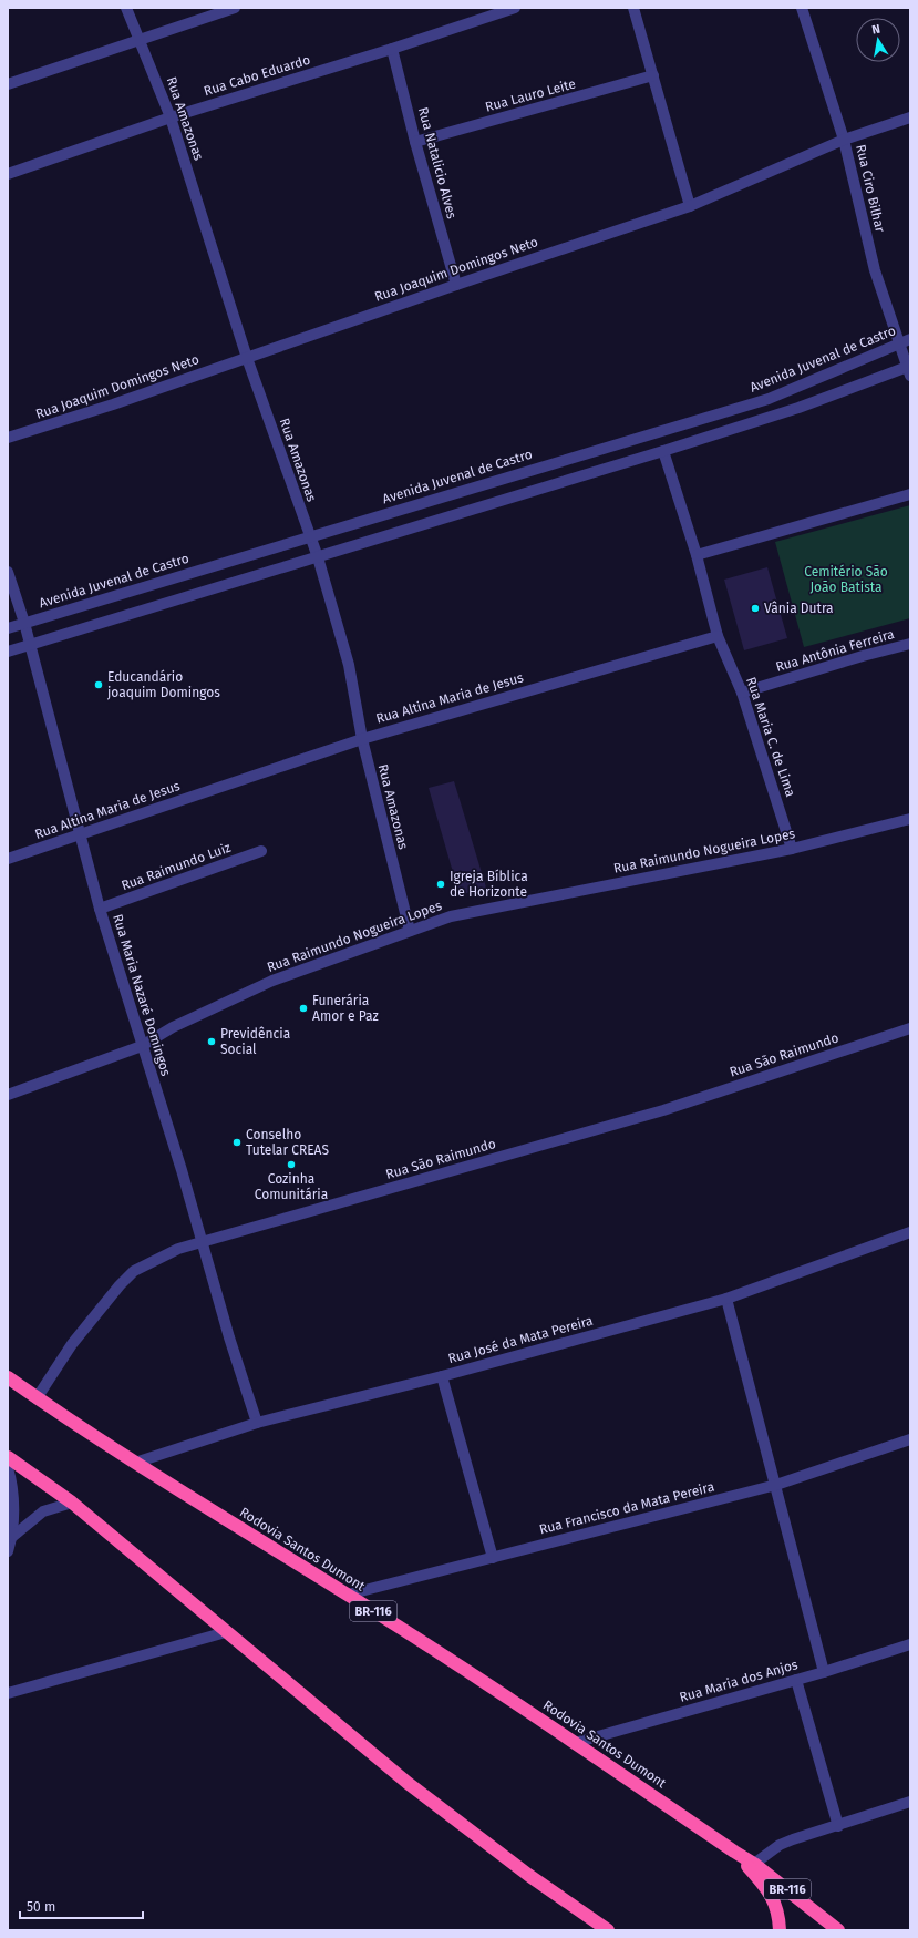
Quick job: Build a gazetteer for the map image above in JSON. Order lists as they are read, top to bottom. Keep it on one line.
{"streets":{"highway":["Rodovia Santos Dumont","BR-116"],"street":["Rua Cabo Eduardo","Rua Lauro Leite","Rua Amazonas","Rua Natalicio Alves","Rua Ciro Bilhar","Rua Joaquim Domingos Neto","Avenida Juvenal de Castro","Rua Antônia Ferreira","Rua Altina Maria de Jesus","Rua Maria C. de Lima","Rua Raimundo Nogueira Lopes","Rua Raimundo Luiz","Rua Maria Nazaré Domingos","Rua São Raimundo","Rua José da Mata Pereira","Rua Francisco da Mata Pereira","Rua Maria dos Anjos"]},"crossings":[["Rua Cabo Eduardo","Rua Amazonas"],["Rua Cabo Eduardo","Rua Natalicio Alves"],["Rua Lauro Leite","Rua Natalicio Alves"],["Rua Amazonas","Rua Joaquim Domingos Neto"],["Rua Amazonas","Avenida Juvenal de Castro"],["Rua Amazonas","Rua Altina Maria de Jesus"],["Rua Amazonas","Rua Raimundo Nogueira Lopes"],["Rua Natalicio Alves","Rua Joaquim Domingos Neto"],["Rua Ciro Bilhar","Rua Joaquim Domingos Neto"],["Rua Ciro Bilhar","Avenida Juvenal de Castro"],["Avenida Juvenal de Castro","Rua Maria Nazaré Domingos"],["Rua Antônia Ferreira","Rua Maria C. de Lima"],["Rua Altina Maria de Jesus","Rua Maria C. de Lima"],["Rua Altina Maria de Jesus","Rua Maria Nazaré Domingos"],["Rua Maria C. de Lima","Rua Raimundo Nogueira Lopes"],["Rua Raimundo Nogueira Lopes","Rua Maria Nazaré Domingos"],["Rua Raimundo Luiz","Rua Maria Nazaré Domingos"],["Rua Maria Nazaré Domingos","Rua São Raimundo"],["Rua Maria Nazaré Domingos","Rua José da Mata Pereira"],["Rua São Raimundo","Rodovia Santos Dumont"],["Rua José da Mata Pereira","Rodovia Santos Dumont"],["Rua Francisco da Mata Pereira","Rodovia Santos Dumont"],["Rodovia Santos Dumont","BR-116"],["Rodovia Santos Dumont","Rua Maria dos Anjos"]],"parks":["Cemitério São João Batista"],"places":["Vânia Dutra","Educandário joaquim Domingos","Igreja Bíblica de Horizonte","Funerária Amor e Paz","Previdência Social","Conselho Tutelar CREAS","Cozinha Comunitária"],"scale_bar":"50 m","north":"top"}
